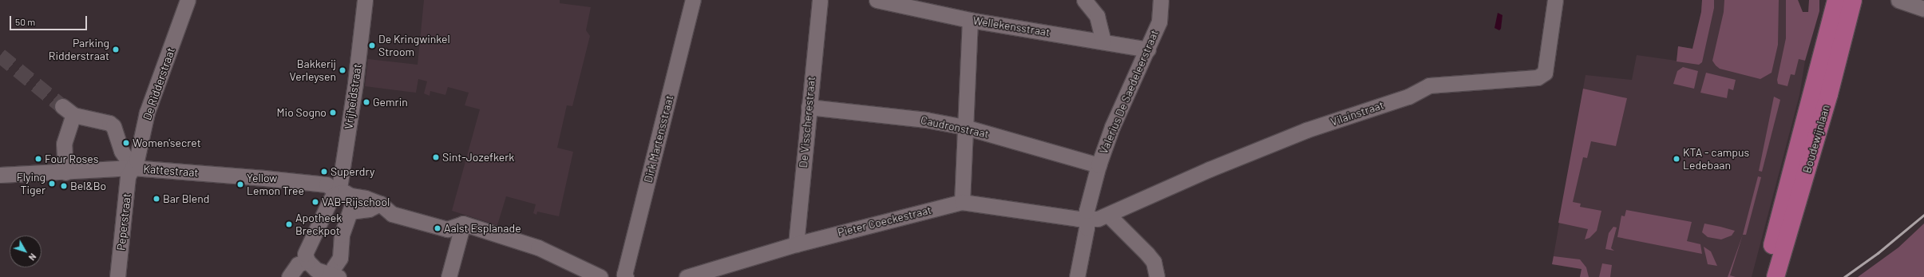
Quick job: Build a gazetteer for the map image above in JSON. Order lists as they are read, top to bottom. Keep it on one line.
{"streets":{"main road":["Boudewijnlaan"],"street":["Wellekensstraat","De Ridderstraat","Valerius De Saedeleerstraat","Vrijheidstraat","Vilainstraat","De Visscherestraat","Caudronstraat","Dirk Martensstraat","Kattestraat","Pieter Coeckestraat","Peperstraat"]},"crossings":[["Wellekensstraat","Valerius De Saedeleerstraat"],["De Ridderstraat","Kattestraat"],["De Ridderstraat","Peperstraat"],["Valerius De Saedeleerstraat","Caudronstraat"],["Valerius De Saedeleerstraat","Pieter Coeckestraat"],["Vrijheidstraat","Kattestraat"],["Vilainstraat","Pieter Coeckestraat"],["De Visscherestraat","Caudronstraat"],["De Visscherestraat","Pieter Coeckestraat"],["Kattestraat","Peperstraat"]],"places":["De Kringwinkel Stroom","Parking Ridderstraat","Bakkerij Verleysen","Gemrin","Mio Sogno","Women'secret","Sint-Jozefkerk","Four Roses","KTA - campus Ledebaan","Superdry","Flying Tiger","Yellow Lemon Tree","Bel&Bo","Bar Blend","VAB-Rijschool","Apotheek Breckpot","Aalst Esplanade"],"scale_bar":"50 m","north":"bottom right"}
